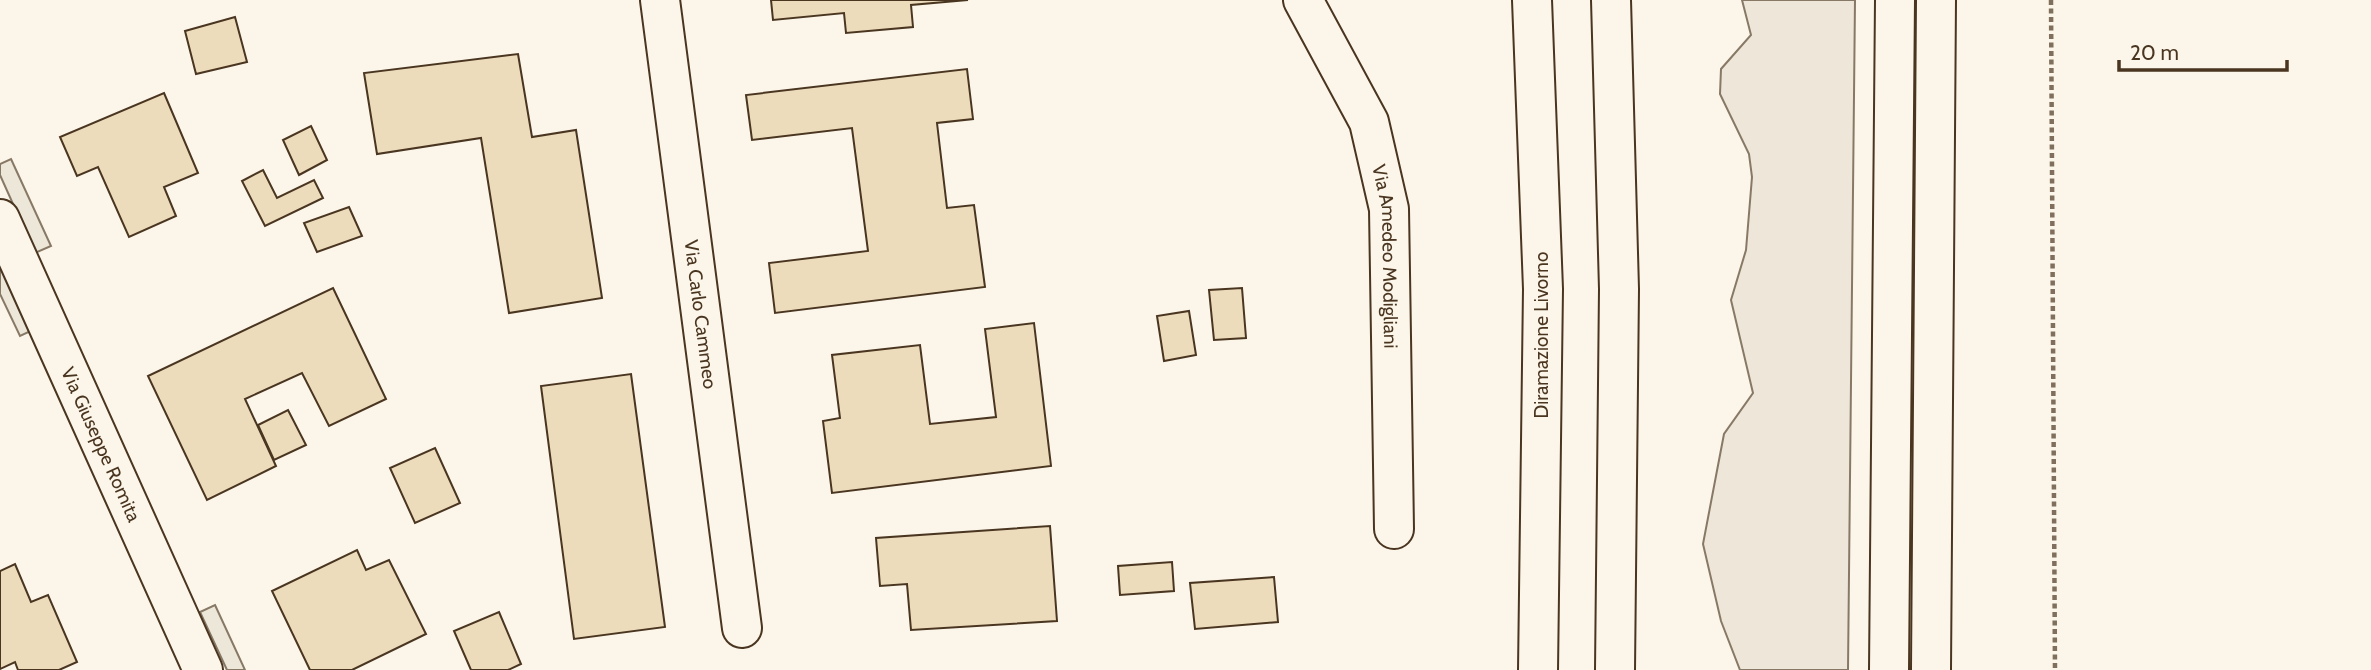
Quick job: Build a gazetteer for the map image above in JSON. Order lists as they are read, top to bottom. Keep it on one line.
{"streets":{"main road":["Via Amedeo Modigliani","Via Carlo Cammeo","Diramazione Livorno","Via Giuseppe Romita"]},"scale_bar":"20 m"}
